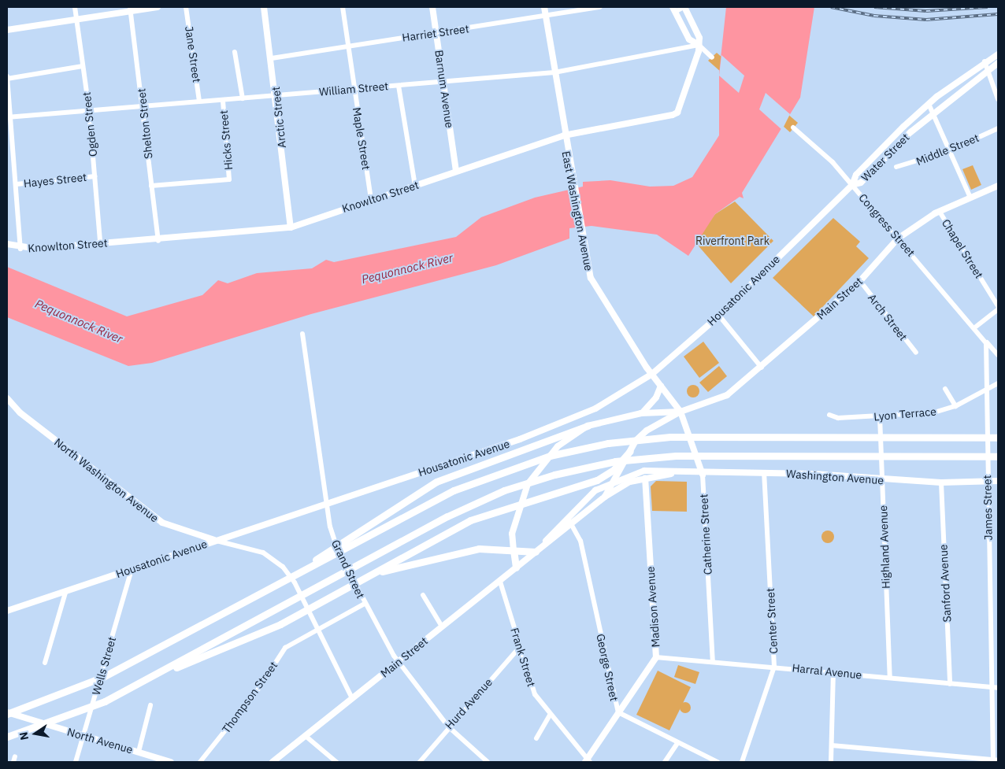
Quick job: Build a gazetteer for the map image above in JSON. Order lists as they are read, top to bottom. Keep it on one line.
{"streets":{"main road":["Barnum Avenue","Arctic Street","Water Street","Knowlton Street","East Washington Avenue","Housatonic Avenue","Main Street","Washington Avenue","North Washington Avenue","Catherine Street","Madison Avenue","North Avenue"],"street":["Harriet Street","Jane Street","William Street","Shelton Street","Ogden Street","Maple Street","Hicks Street","Middle Street","Hayes Street","Congress Street","Chapel Street","Arch Street","Lyon Terrace","James Street","Highland Avenue","Grand Street","Sanford Avenue","Center Street","Frank Street","Wells Street","George Street","Harral Avenue","Thompson Street","Hurd Avenue"]},"crossings":[["Harriet Street","Barnum Avenue"],["Harriet Street","Arctic Street"],["Harriet Street","Maple Street"],["Harriet Street","East Washington Avenue"],["Jane Street","William Street"],["William Street","Barnum Avenue"],["William Street","Arctic Street"],["William Street","Shelton Street"],["William Street","Ogden Street"],["William Street","Maple Street"],["William Street","Hicks Street"],["William Street","Knowlton Street"],["William Street","East Washington Avenue"],["Barnum Avenue","Knowlton Street"],["Arctic Street","Knowlton Street"],["Shelton Street","Hicks Street"],["Shelton Street","Knowlton Street"],["Ogden Street","Hayes Street"],["Ogden Street","Knowlton Street"],["Maple Street","Knowlton Street"],["Water Street","Congress Street"],["Water Street","Housatonic Avenue"],["Knowlton Street","East Washington Avenue"],["East Washington Avenue","Housatonic Avenue"],["East Washington Avenue","Main Street"],["East Washington Avenue","Catherine Street"],["Congress Street","Housatonic Avenue"],["Congress Street","Main Street"],["Congress Street","James Street"],["Chapel Street","Main Street"],["Housatonic Avenue","North Washington Avenue"],["Housatonic Avenue","Grand Street"],["Housatonic Avenue","Wells Street"],["Main Street","Arch Street"],["Main Street","Washington Avenue"],["Main Street","North Washington Avenue"],["Main Street","Catherine Street"],["Main Street","Grand Street"],["Main Street","Madison Avenue"],["Main Street","Frank Street"],["Main Street","George Street"],["Lyon Terrace","James Street"],["Lyon Terrace","Highland Avenue"],["Washington Avenue","James Street"],["Washington Avenue","Catherine Street"],["Washington Avenue","Highland Avenue"],["Washington Avenue","Sanford Avenue"],["Washington Avenue","Madison Avenue"],["Washington Avenue","Center Street"],["North Washington Avenue","Thompson Street"],["James Street","Harral Avenue"],["Catherine Street","Harral Avenue"],["Highland Avenue","Harral Avenue"],["Grand Street","Thompson Street"],["Grand Street","Hurd Avenue"],["Sanford Avenue","Harral Avenue"],["Madison Avenue","Frank Street"],["Madison Avenue","George Street"],["Madison Avenue","Harral Avenue"],["Center Street","Harral Avenue"],["Frank Street","Hurd Avenue"],["Wells Street","North Avenue"]],"water":["Pequonnock River"],"parks":["Riverfront Park"],"north":"left"}
